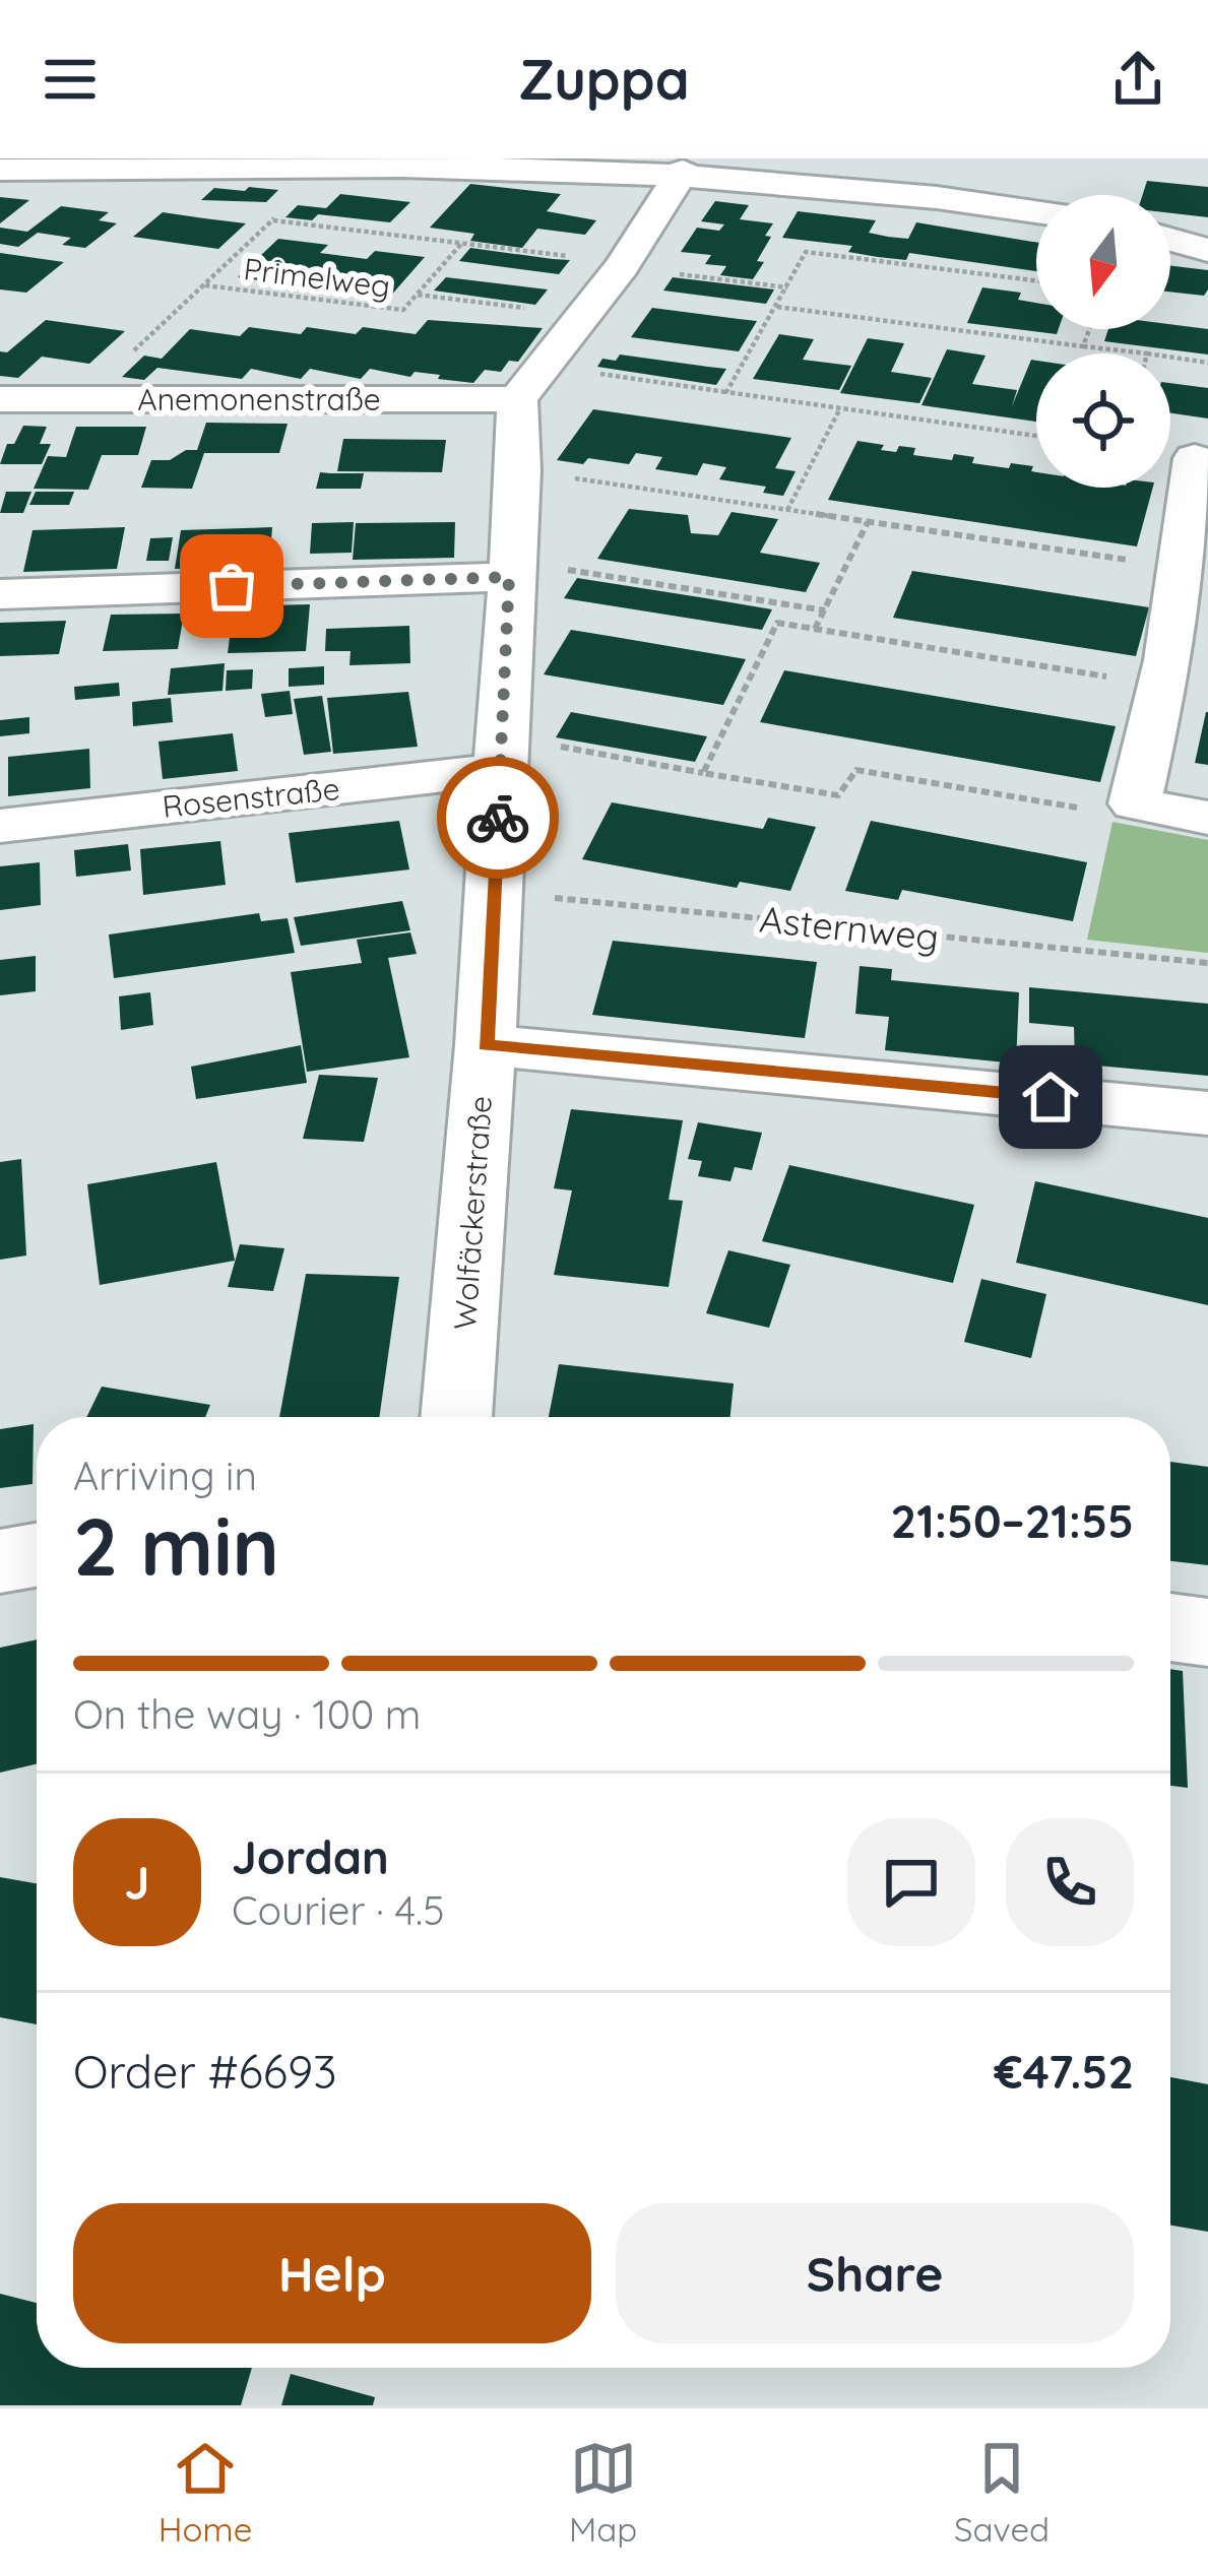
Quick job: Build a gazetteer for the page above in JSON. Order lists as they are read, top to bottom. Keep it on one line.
{"streets":{"street":["Anemonenstraße","Rosenstraße","Wolfäckerstraße"],"path":["Primelweg","Asternweg"]},"crossings":[["Primelweg","Anemonenstraße"],["Anemonenstraße","Wolfäckerstraße"],["Rosenstraße","Wolfäckerstraße"],["Asternweg","Wolfäckerstraße"]],"north":"bottom","page":{"header":"Zuppa","heading":["2 min","Arriving in","21:50–21:55"],"panel":["Jordan","Courier · 4.5","Order #6693","€47.52"],"bar":"On the way · 100 m","round":"J","buttons":["Help","Share"],"tabs":["Home","Map","Saved"]}}
